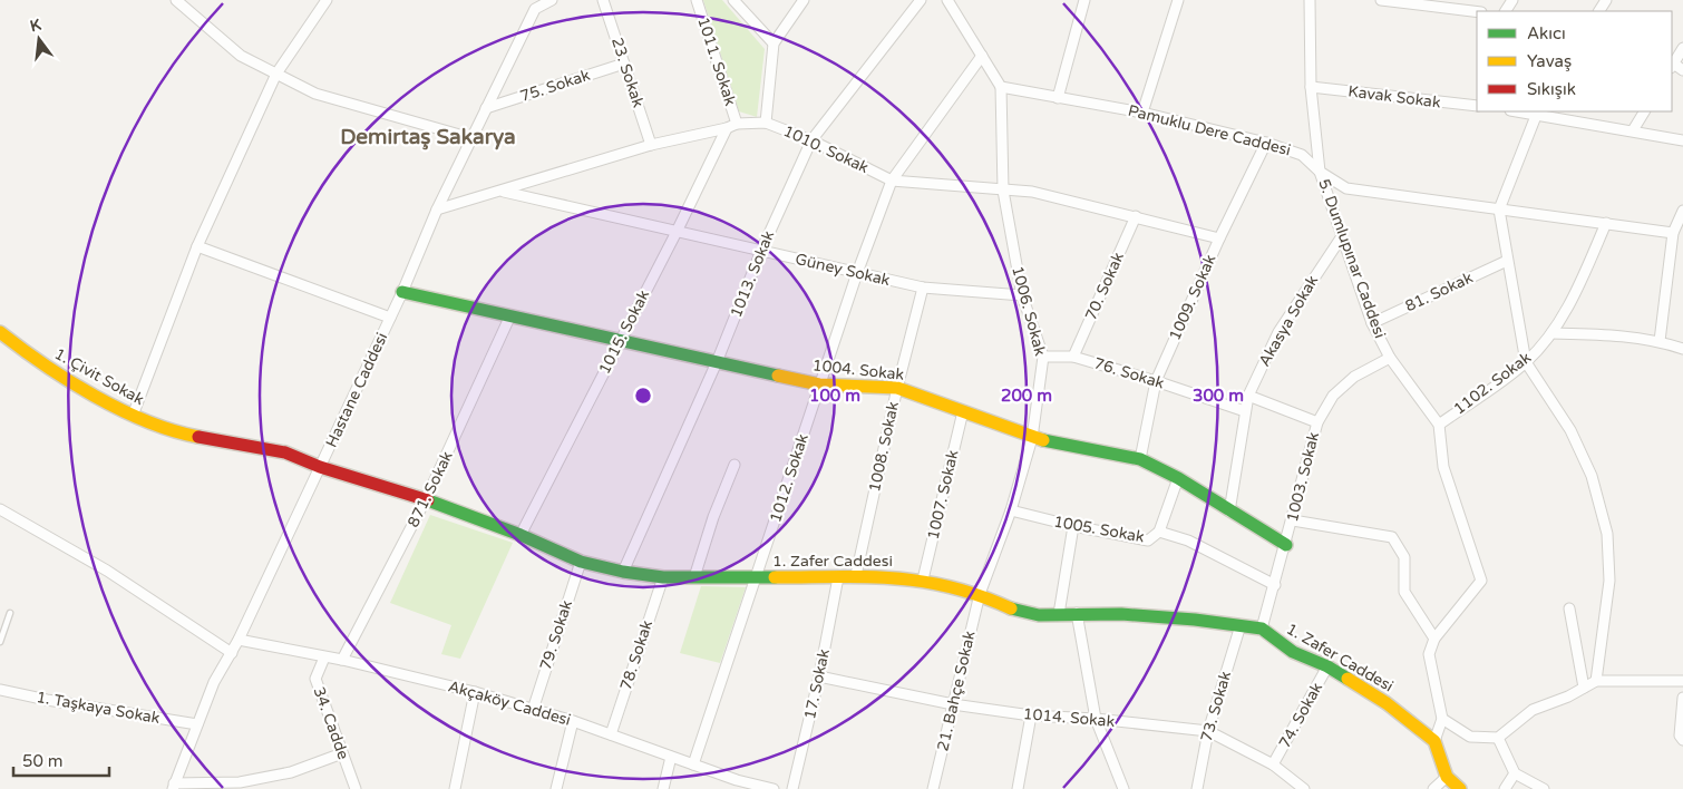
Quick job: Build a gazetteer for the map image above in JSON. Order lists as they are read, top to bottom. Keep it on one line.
{"streets":{"street":["1011. Sokak","23. Sokak","75. Sokak","Kavak Sokak","Pamuklu Dere Caddesi","1010. Sokak","5. Dumlupınar Caddesi","Güney Sokak","1013. Sokak","70. Sokak","81. Sokak","1009. Sokak","1006. Sokak","Akasya Sokak","1015. Sokak","1004. Sokak","76. Sokak","1. Çivit Sokak","1102. Sokak","Hastane Caddesi","1008. Sokak","1003. Sokak","1012. Sokak","871. Sokak","1007. Sokak","1005. Sokak","1. Zafer Caddesi","79. Sokak","78. Sokak","17. Sokak","21. Bahçe Sokak","Akçaköy Caddesi","73. Sokak","1. Taşkaya Sokak","74. Sokak","1014. Sokak","34. Cadde"]},"crossings":[["1011. Sokak","1010. Sokak"],["23. Sokak","75. Sokak"],["23. Sokak","1010. Sokak"],["75. Sokak","Hastane Caddesi"],["Kavak Sokak","5. Dumlupınar Caddesi"],["Pamuklu Dere Caddesi","5. Dumlupınar Caddesi"],["Pamuklu Dere Caddesi","1009. Sokak"],["Pamuklu Dere Caddesi","1006. Sokak"],["Pamuklu Dere Caddesi","1102. Sokak"],["1010. Sokak","Güney Sokak"],["1010. Sokak","1013. Sokak"],["1010. Sokak","70. Sokak"],["1010. Sokak","1009. Sokak"],["1010. Sokak","1006. Sokak"],["1010. Sokak","1015. Sokak"],["1010. Sokak","Hastane Caddesi"],["1010. Sokak","1012. Sokak"],["5. Dumlupınar Caddesi","81. Sokak"],["5. Dumlupınar Caddesi","Akasya Sokak"],["5. Dumlupınar Caddesi","1102. Sokak"],["5. Dumlupınar Caddesi","1003. Sokak"],["Güney Sokak","1013. Sokak"],["Güney Sokak","1006. Sokak"],["Güney Sokak","1015. Sokak"],["Güney Sokak","1008. Sokak"],["Güney Sokak","1012. Sokak"],["1013. Sokak","1004. Sokak"],["1013. Sokak","1. Zafer Caddesi"],["70. Sokak","76. Sokak"],["1009. Sokak","1004. Sokak"],["1009. Sokak","76. Sokak"],["1006. Sokak","1004. Sokak"],["1006. Sokak","76. Sokak"],["1006. Sokak","1005. Sokak"],["1006. Sokak","1. Zafer Caddesi"],["1006. Sokak","21. Bahçe Sokak"],["Akasya Sokak","1004. Sokak"],["Akasya Sokak","76. Sokak"],["1015. Sokak","1004. Sokak"],["1015. Sokak","1. Zafer Caddesi"],["1004. Sokak","Hastane Caddesi"],["1004. Sokak","1008. Sokak"],["1004. Sokak","1003. Sokak"],["1004. Sokak","1012. Sokak"],["1004. Sokak","871. Sokak"],["1004. Sokak","1007. Sokak"],["1. Çivit Sokak","Hastane Caddesi"],["1. Çivit Sokak","1. Zafer Caddesi"],["Hastane Caddesi","1. Zafer Caddesi"],["Hastane Caddesi","Akçaköy Caddesi"],["Hastane Caddesi","1. Taşkaya Sokak"],["1008. Sokak","1. Zafer Caddesi"],["1003. Sokak","1005. Sokak"],["1003. Sokak","1. Zafer Caddesi"],["1012. Sokak","1. Zafer Caddesi"],["1012. Sokak","Akçaköy Caddesi"],["871. Sokak","1. Zafer Caddesi"],["871. Sokak","Akçaköy Caddesi"],["1007. Sokak","1. Zafer Caddesi"],["1. Zafer Caddesi","79. Sokak"],["1. Zafer Caddesi","78. Sokak"],["1. Zafer Caddesi","17. Sokak"],["1. Zafer Caddesi","21. Bahçe Sokak"],["1. Zafer Caddesi","73. Sokak"],["1. Zafer Caddesi","74. Sokak"],["79. Sokak","Akçaköy Caddesi"],["78. Sokak","Akçaköy Caddesi"],["17. Sokak","1014. Sokak"],["21. Bahçe Sokak","1014. Sokak"],["Akçaköy Caddesi","34. Cadde"],["73. Sokak","1014. Sokak"],["74. Sokak","1014. Sokak"]],"districts":["Demirtaş Sakarya"],"legend":["Akıcı","Yavaş","Sıkışık"],"scale_bar":"50 m","north":"top","rings":["100 m","200 m","300 m"]}
